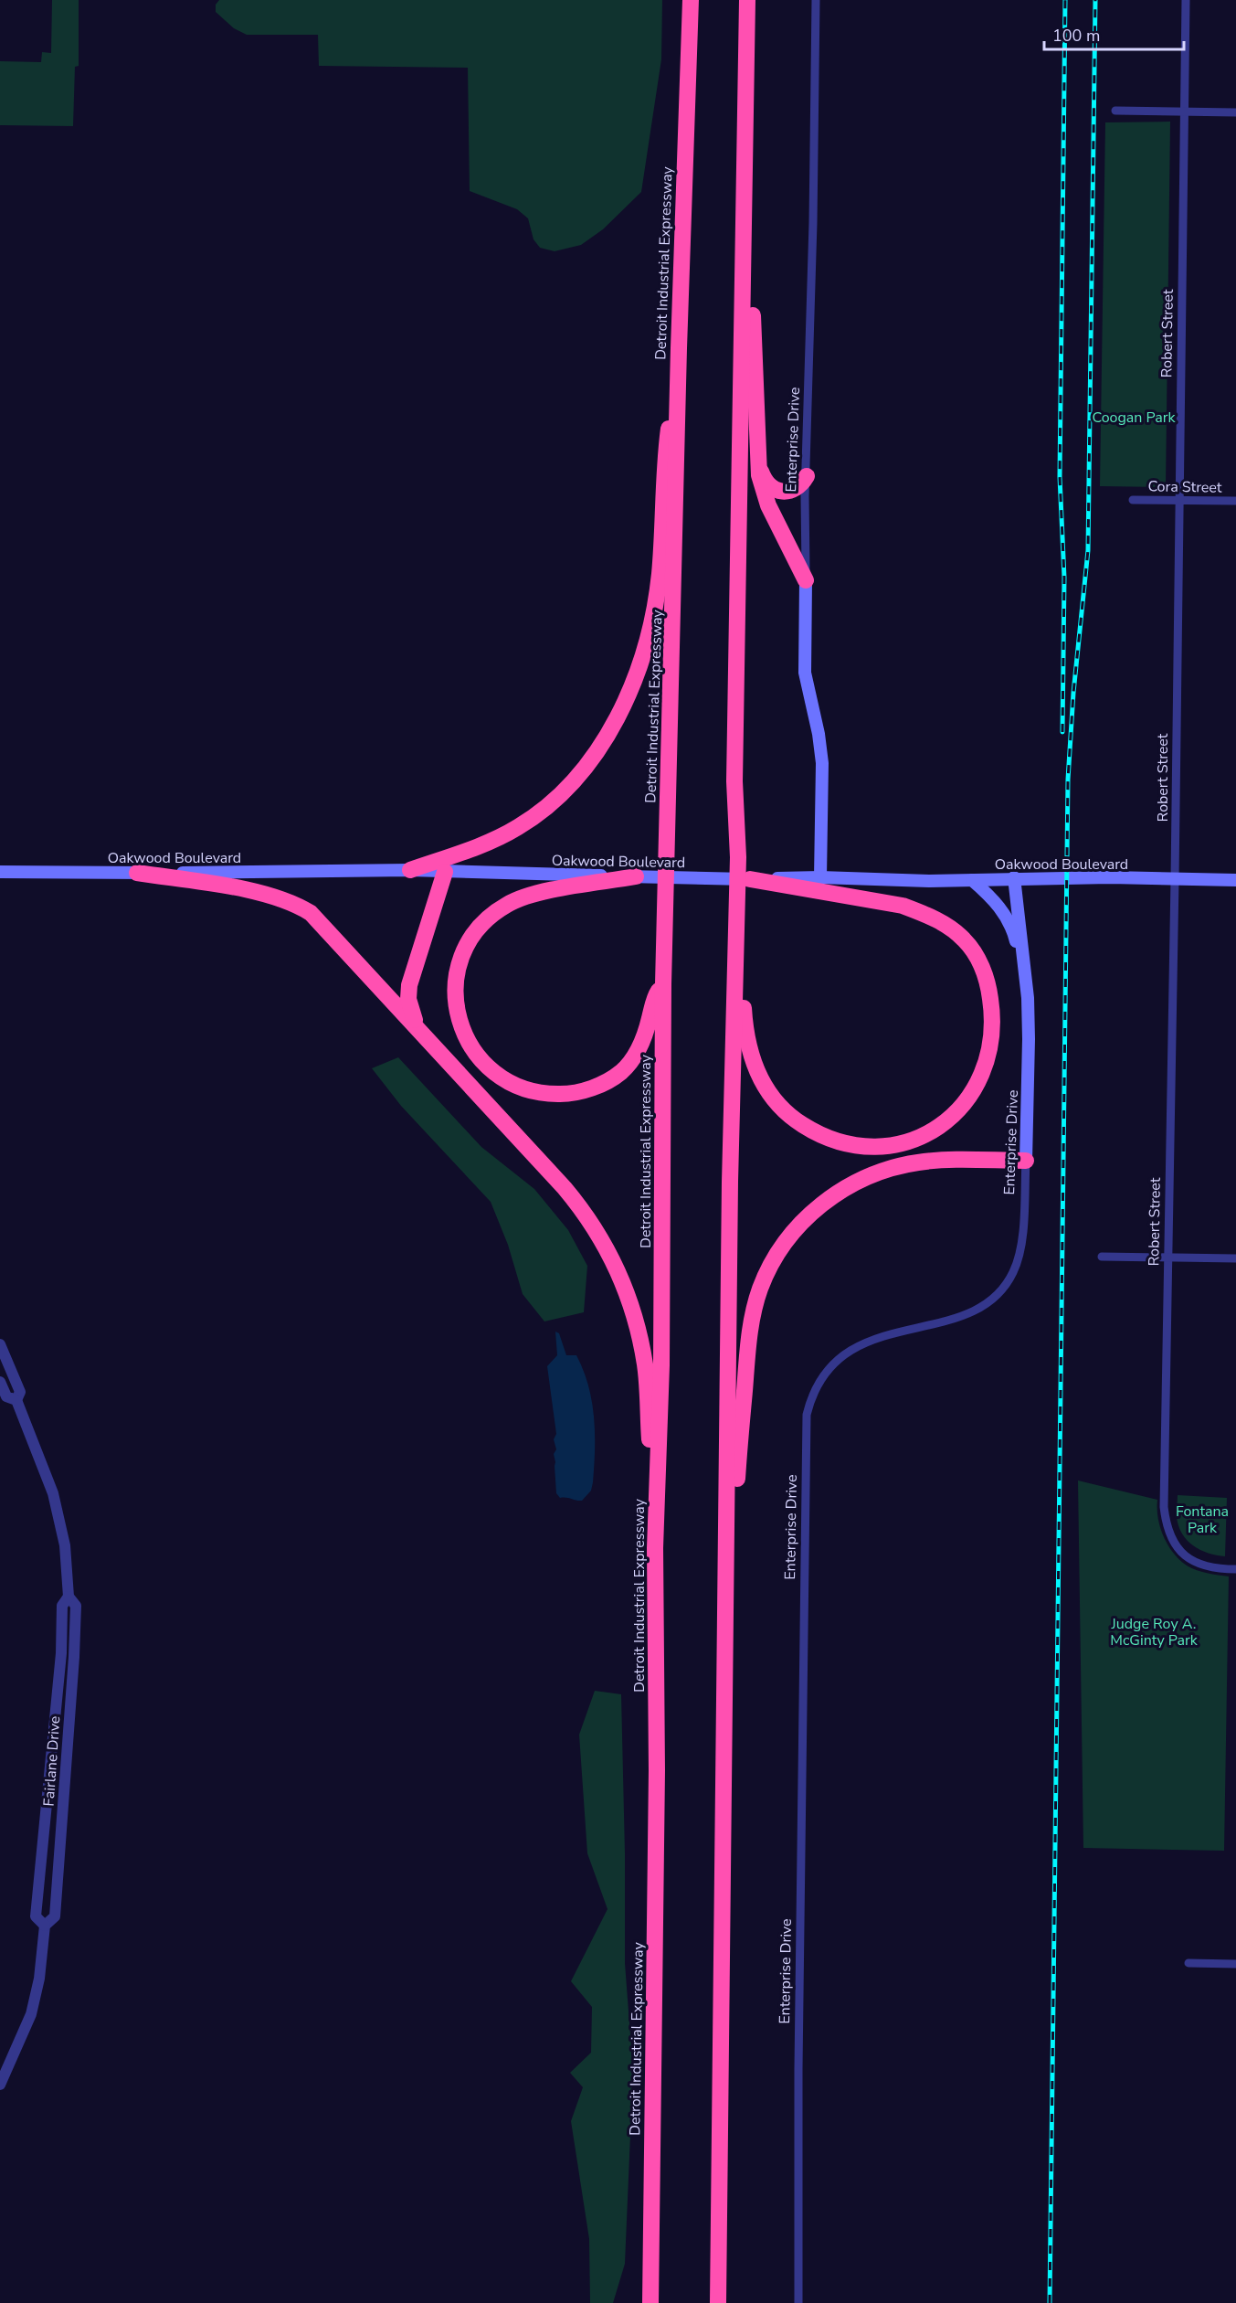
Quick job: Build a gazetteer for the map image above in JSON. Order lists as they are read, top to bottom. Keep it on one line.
{"streets":{"highway":["Detroit Industrial Expressway"],"main road":["Enterprise Drive","Oakwood Boulevard"],"street":["Robert Street","Cora Street","Fairlane Drive"]},"crossings":[["Robert Street","Cora Street"],["Robert Street","Oakwood Boulevard"],["Enterprise Drive","Oakwood Boulevard"]],"parks":["Coogan Park","Fontana Park","Judge Roy A. McGinty Park"],"scale_bar":"100 m"}
